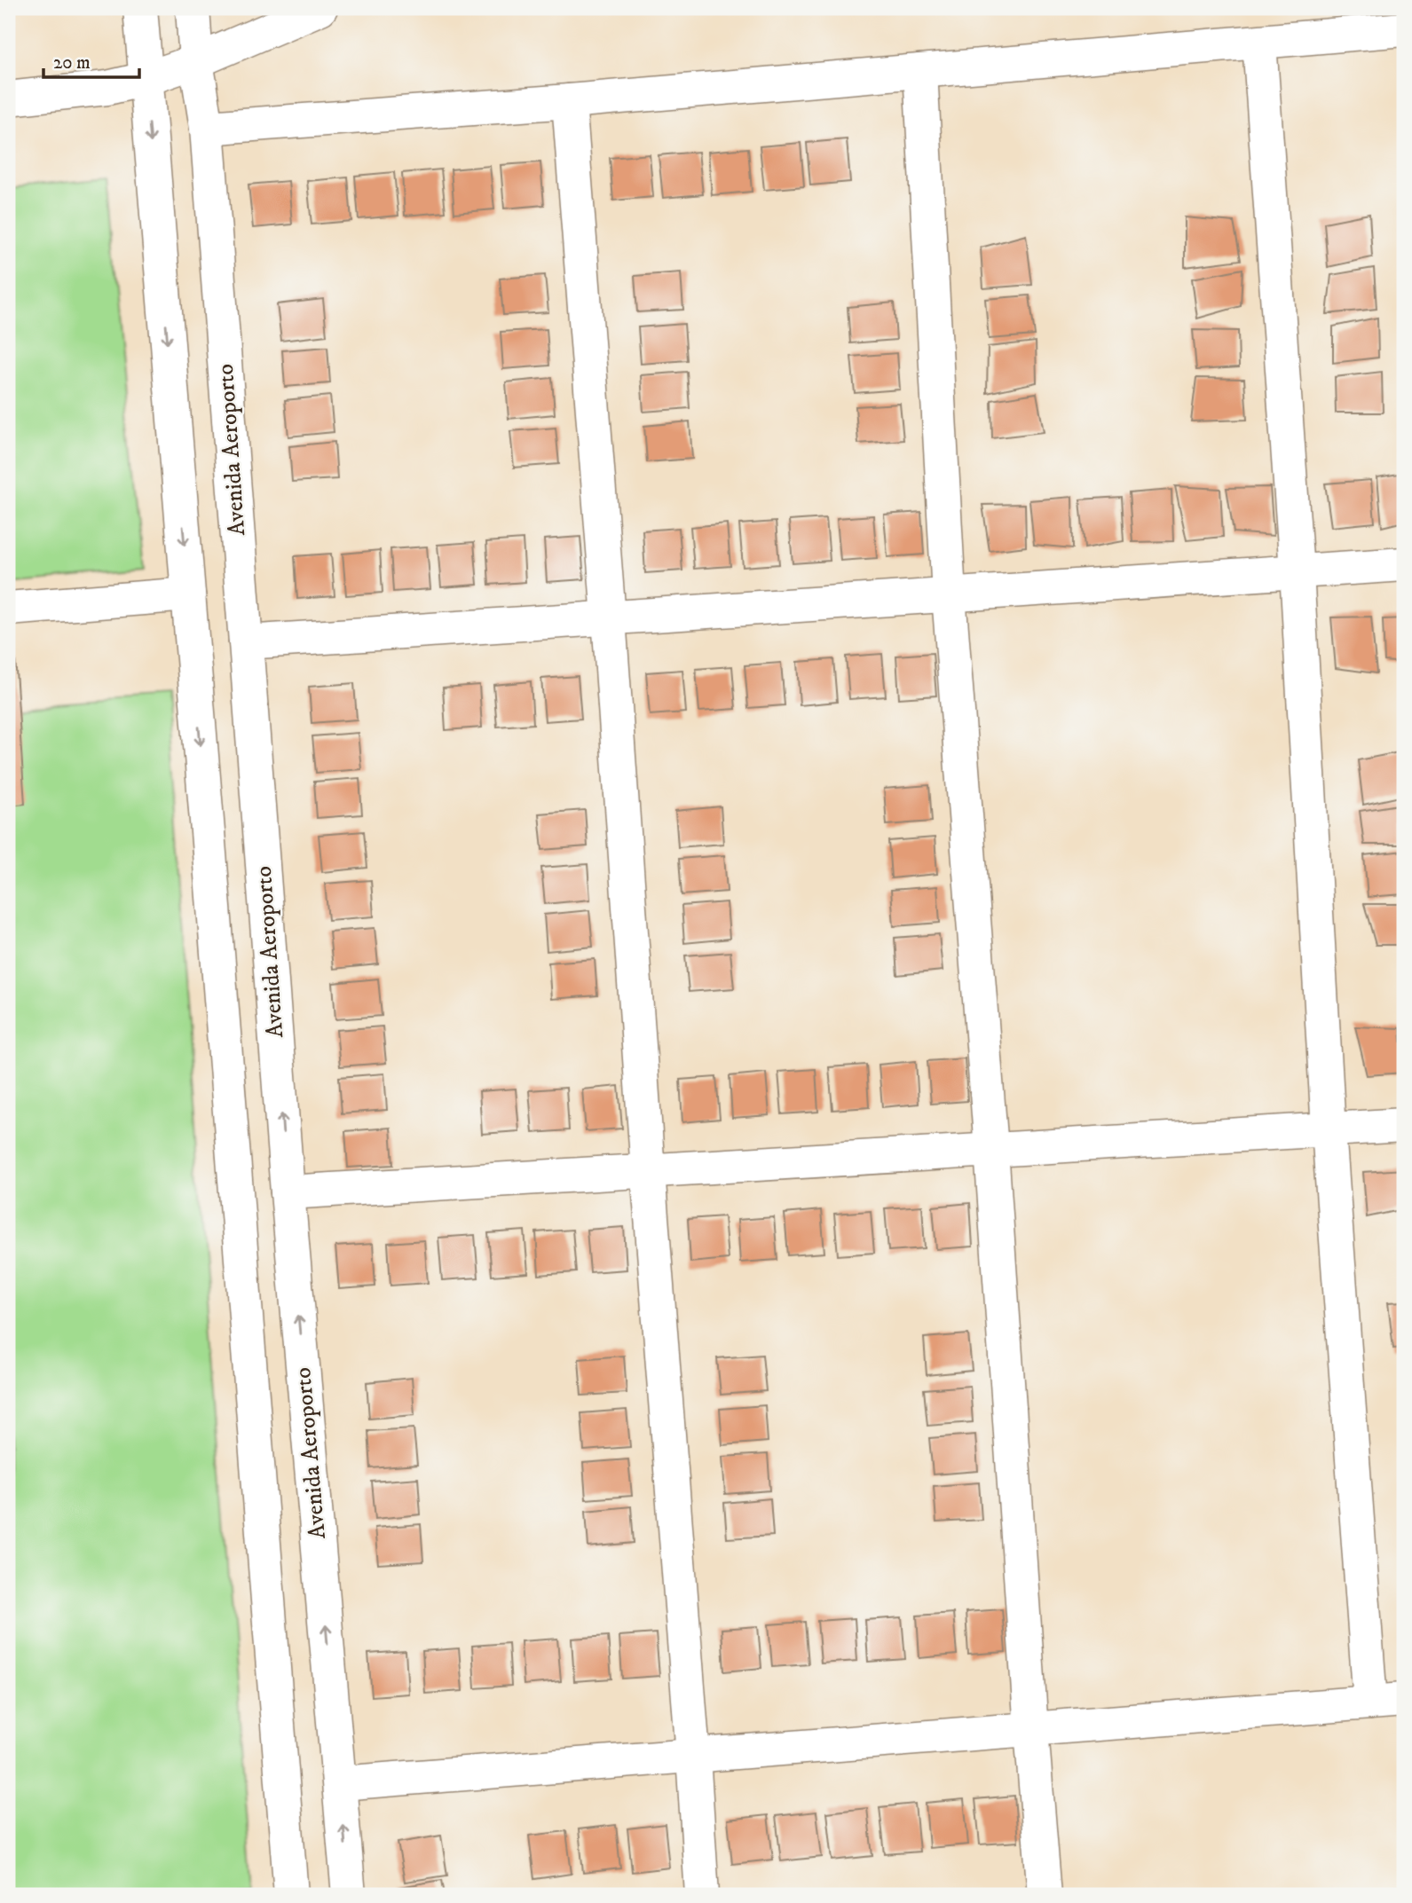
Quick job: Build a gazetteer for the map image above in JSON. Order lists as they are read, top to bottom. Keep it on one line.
{"streets":{"street":["Avenida Aeroporto"]},"scale_bar":"20 m"}
